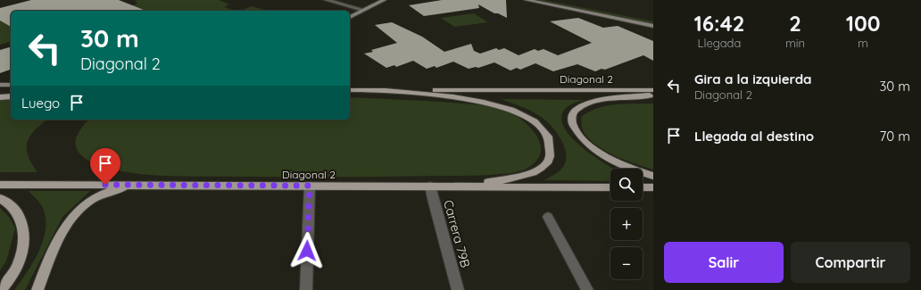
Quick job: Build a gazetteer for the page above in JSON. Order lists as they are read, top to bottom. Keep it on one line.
{"streets":{"main road":["Diagonal 2"],"street":["Carrera 79B"]},"crossings":[["Diagonal 2","Carrera 79B"]],"page":{"eta":["16:42","Llegada","2","min","100","m"],"turn":["30 m","Diagonal 2"],"list":[{"name":"Gira a la izquierda","note":"Diagonal 2","value":"30 m"},{"name":"Llegada al destino","value":"70 m"}],"then":"Luego","map_buttons":["+","−"],"buttons":["Salir","Compartir"]}}
